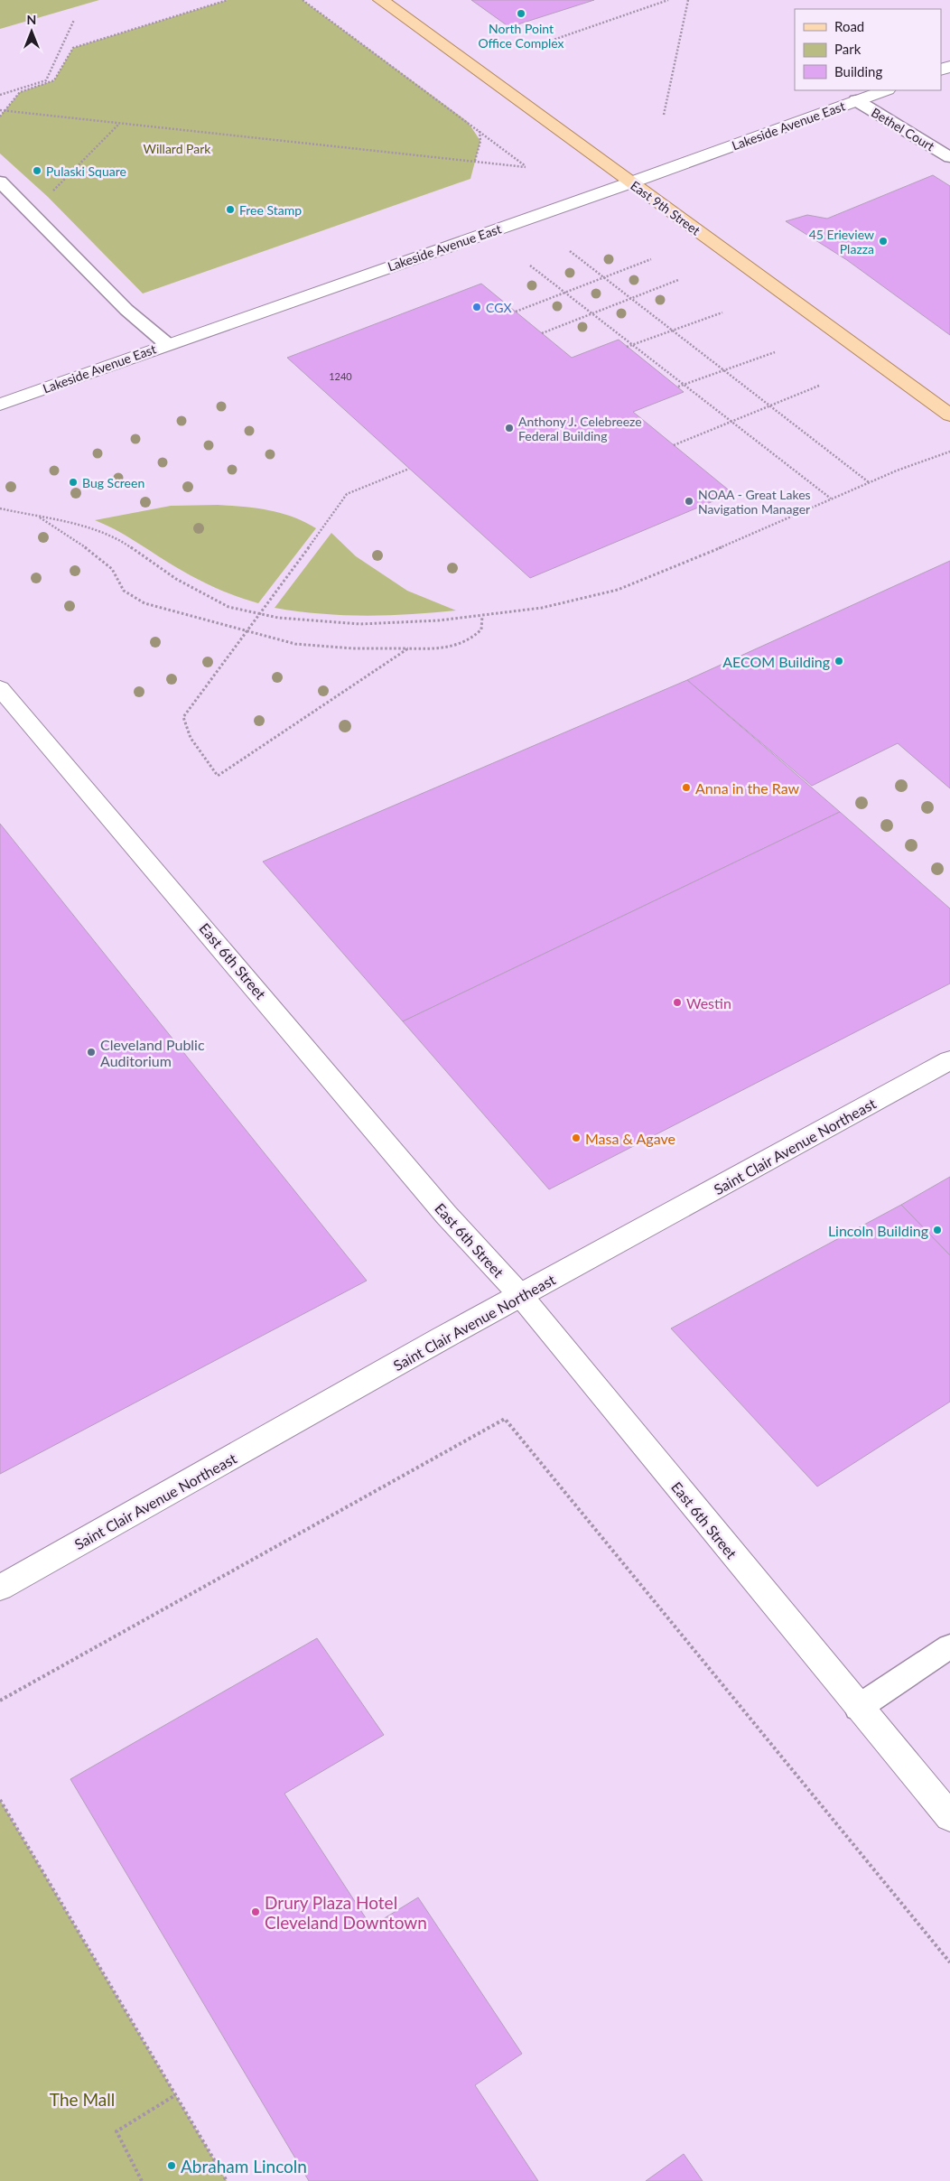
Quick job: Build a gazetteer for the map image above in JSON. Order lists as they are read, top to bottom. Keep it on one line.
{"streets":{"main road":["East 9th Street"],"street":["Lakeside Avenue East","East 6th Street","Saint Clair Avenue Northeast"],"lane":["Bethel Court"]},"crossings":[["Lakeside Avenue East","Bethel Court"],["Lakeside Avenue East","East 9th Street"],["East 6th Street","Saint Clair Avenue Northeast"]],"parks":["Willard Park","The Mall"],"places":["North Point Office Complex","Pulaski Square","Free Stamp","45 Erieview Plazza","CGX","Anthony J. Celebreeze Federal Building","Bug Screen","NOAA - Great Lakes Navigation Manager","AECOM Building","Anna in the Raw","Westin","Cleveland Public Auditorium","Masa & Agave","Lincoln Building","Drury Plaza Hotel Cleveland Downtown","Abraham Lincoln"],"house_numbers":["1240"],"legend":["Road","Park","Building"],"north":"top"}
